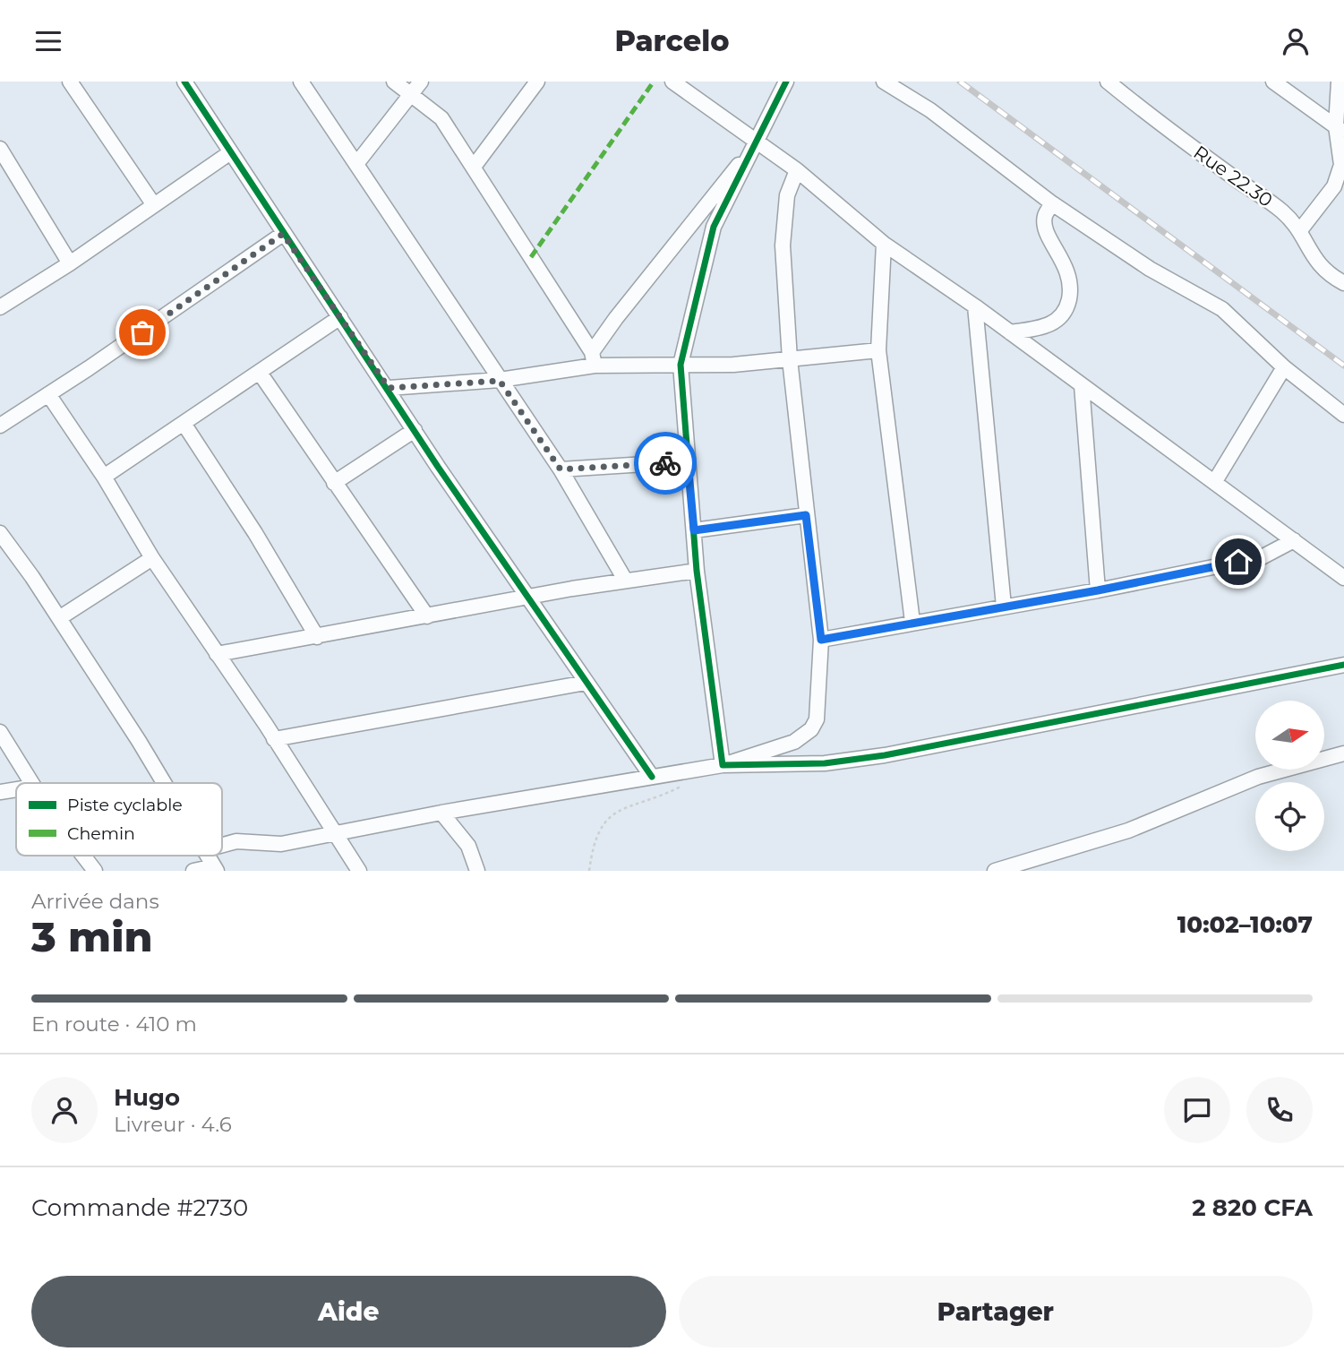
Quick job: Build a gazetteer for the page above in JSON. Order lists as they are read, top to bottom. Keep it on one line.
{"streets":{"street":["Rue 22.30"]},"legend":["Piste cyclable","Chemin"],"north":"right","page":{"header":"Parcelo","heading":["3 min","Arrivée dans","10:02–10:07"],"panel":["Hugo","Livreur · 4.6","Commande #2730","2 820 CFA"],"bar":"En route · 410 m","buttons":["Aide","Partager"]}}
